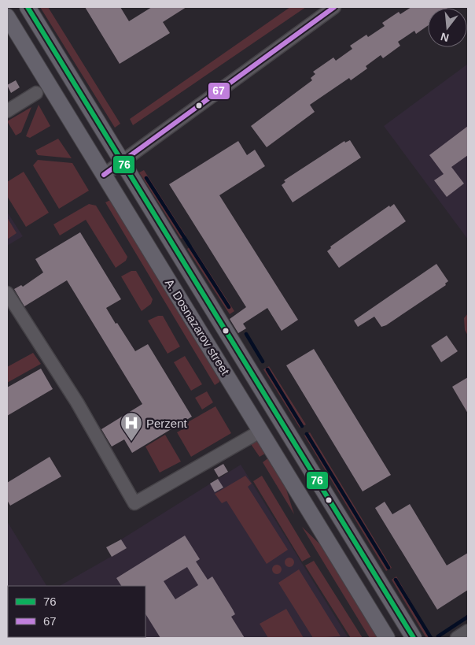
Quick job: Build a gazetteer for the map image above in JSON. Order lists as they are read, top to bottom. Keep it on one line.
{"streets":{"main road":["A. Dosnazarov street"]},"places":{"hospital":["Perzent"]},"lines":["transit line 76","transit line 67"],"legend":["76","67"],"north":"bottom"}
